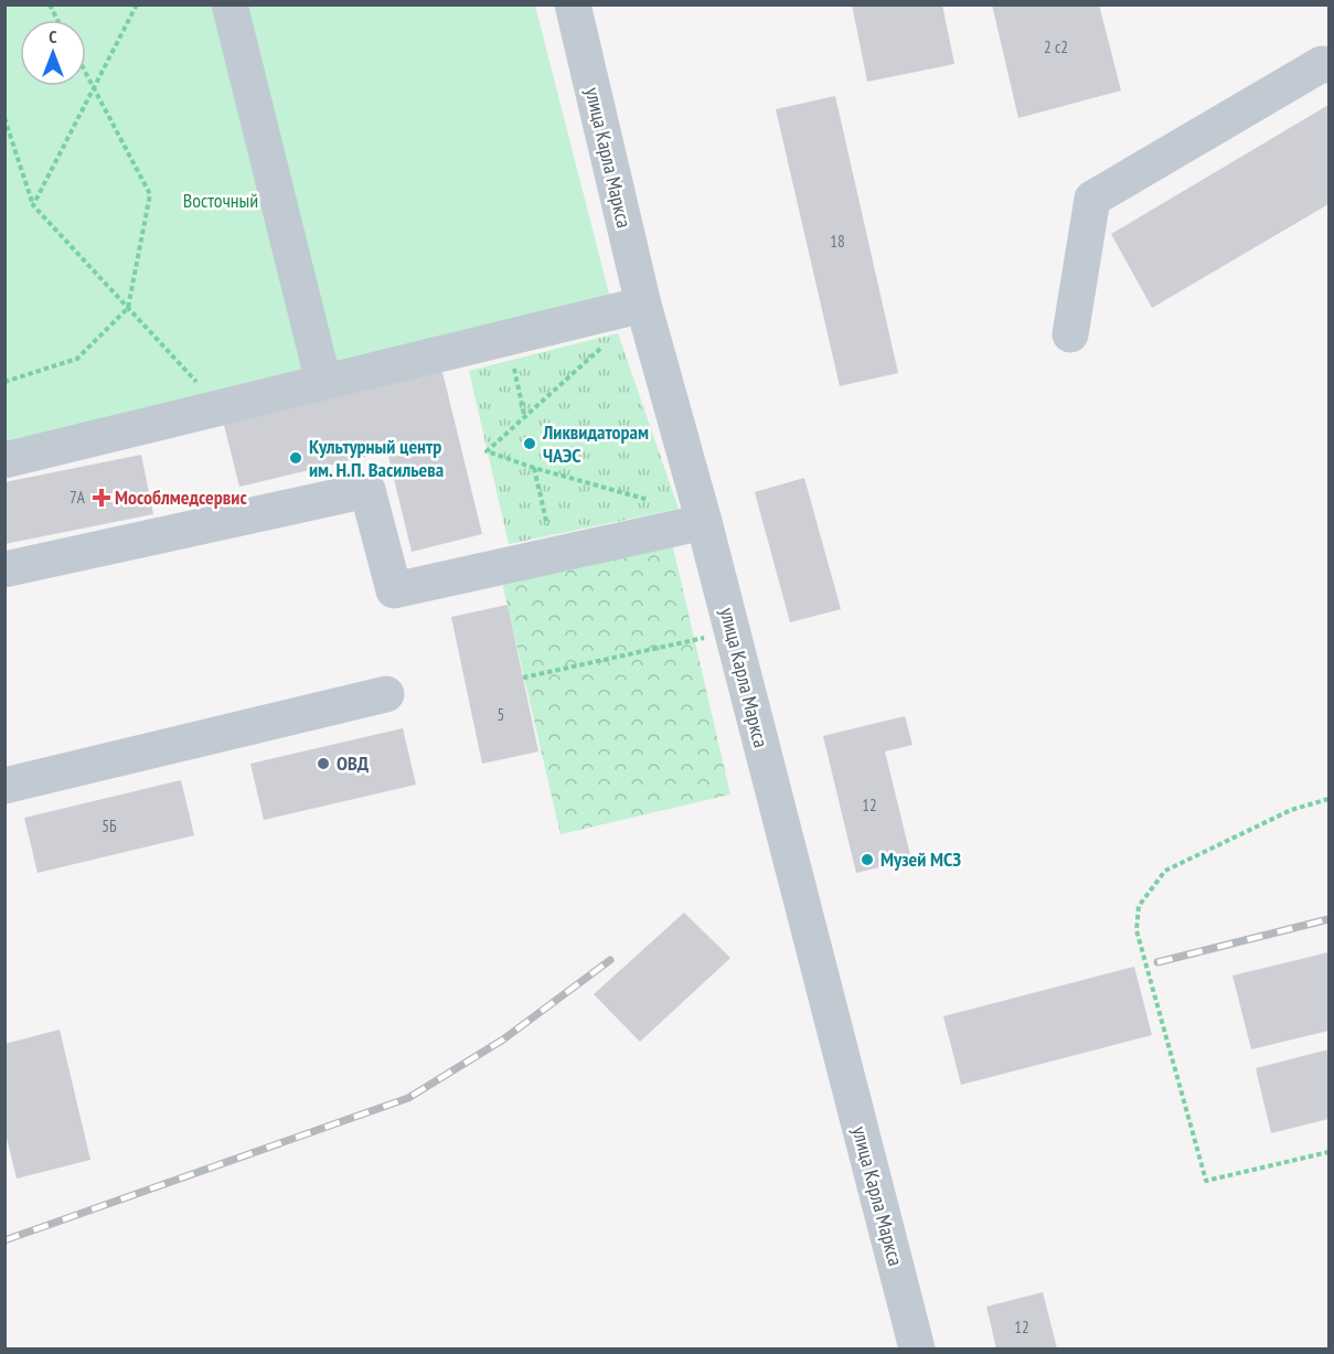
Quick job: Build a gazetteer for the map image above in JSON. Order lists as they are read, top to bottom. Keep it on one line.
{"streets":{"street":["улица Карла Маркса"]},"parks":["Восточный"],"places":{"other":["Ликвидаторам ЧАЭС","Культурный центр им. Н.П. Васильева","ОВД","Музей МСЗ"],"health":["Мособлмедсервис"]},"house_numbers":["2 с2","18","7А","5","12","5Б","12"],"north":"top"}
